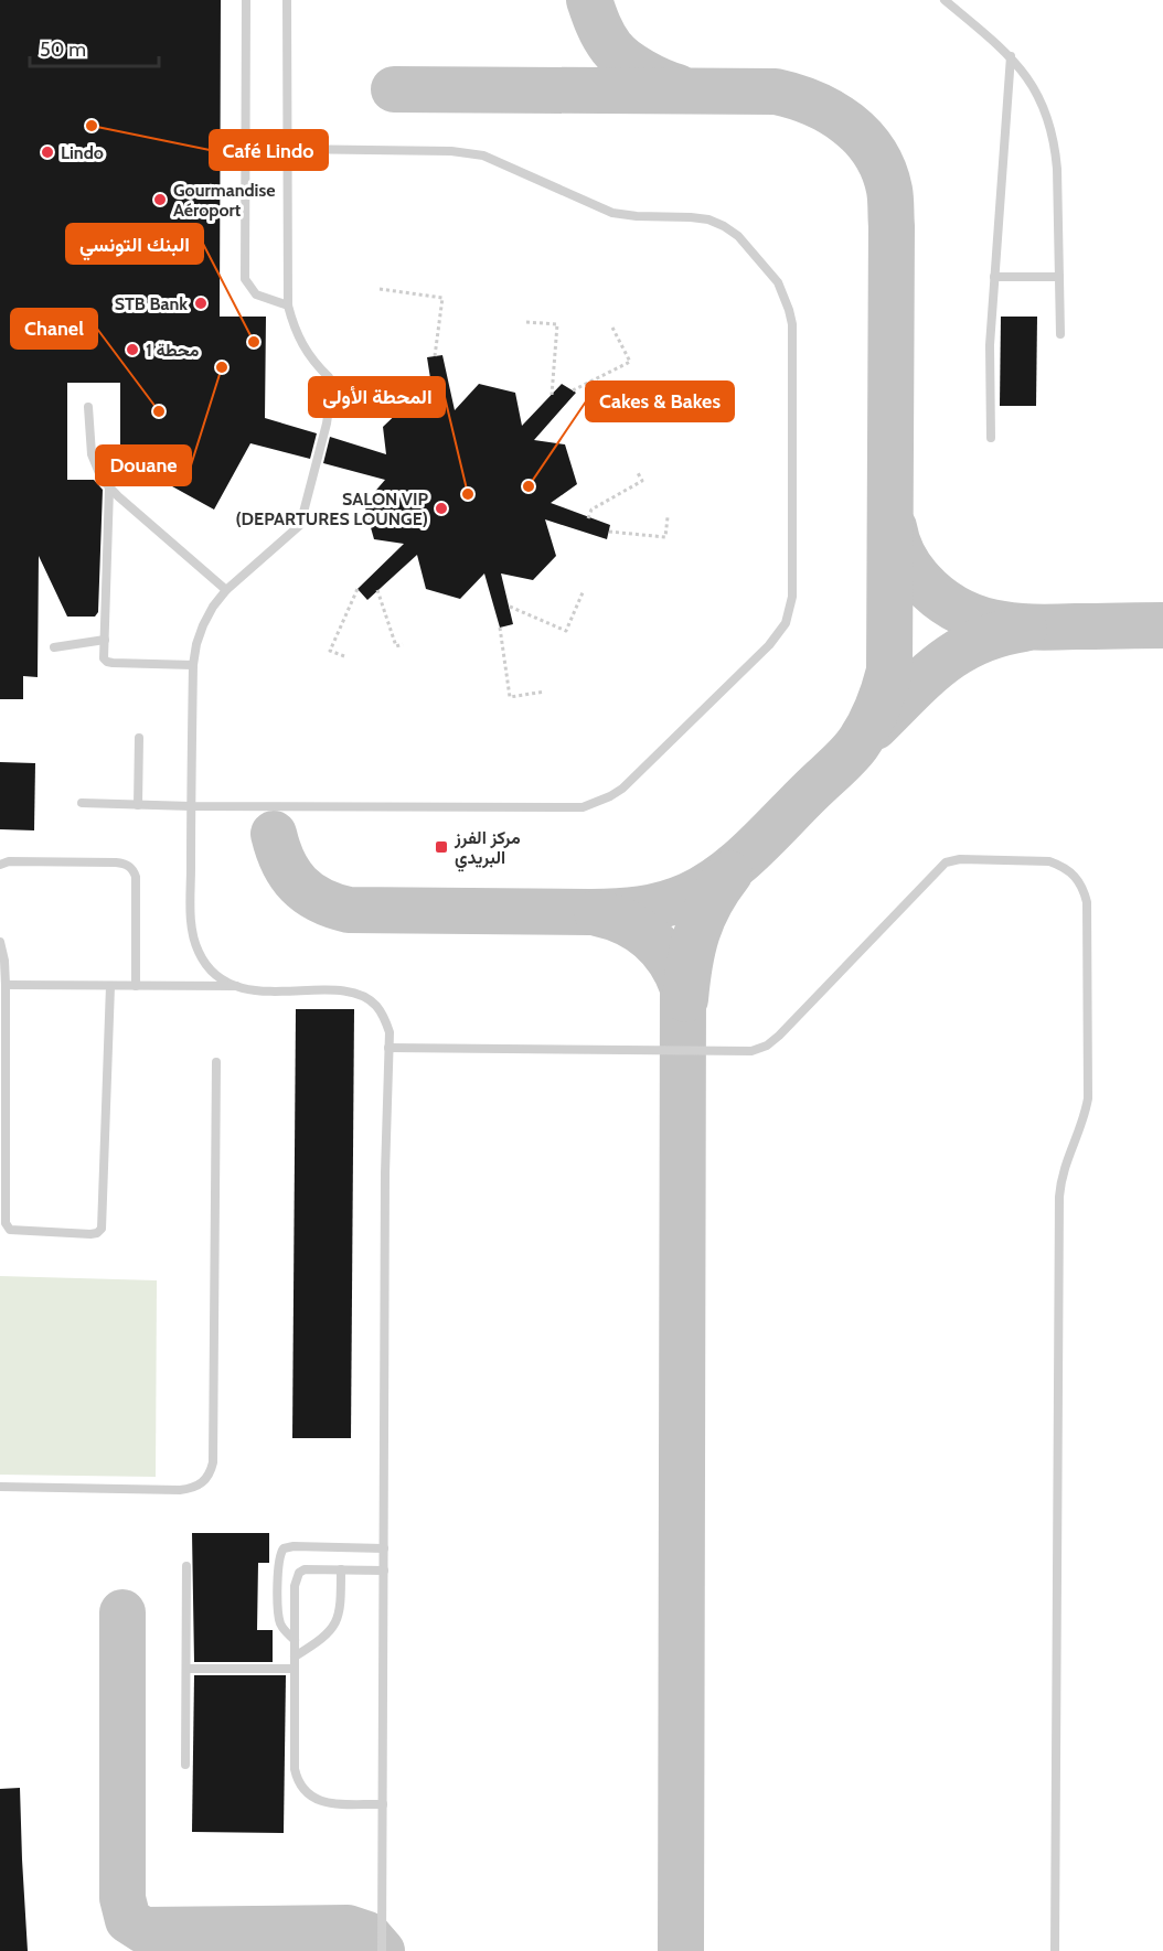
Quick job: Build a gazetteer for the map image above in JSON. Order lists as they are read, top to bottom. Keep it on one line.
{"places":{"other":["Café Lindo","Lindo","Gourmandise Aéroport","STB Bank","البنك التونسي","محطة 1","Douane","Chanel","Cakes & Bakes","المحطة الأولى","SALON VIP (DEPARTURES LOUNGE)"],"transit":["مركز الفرز البريدي"]},"scale_bar":"50 m"}
